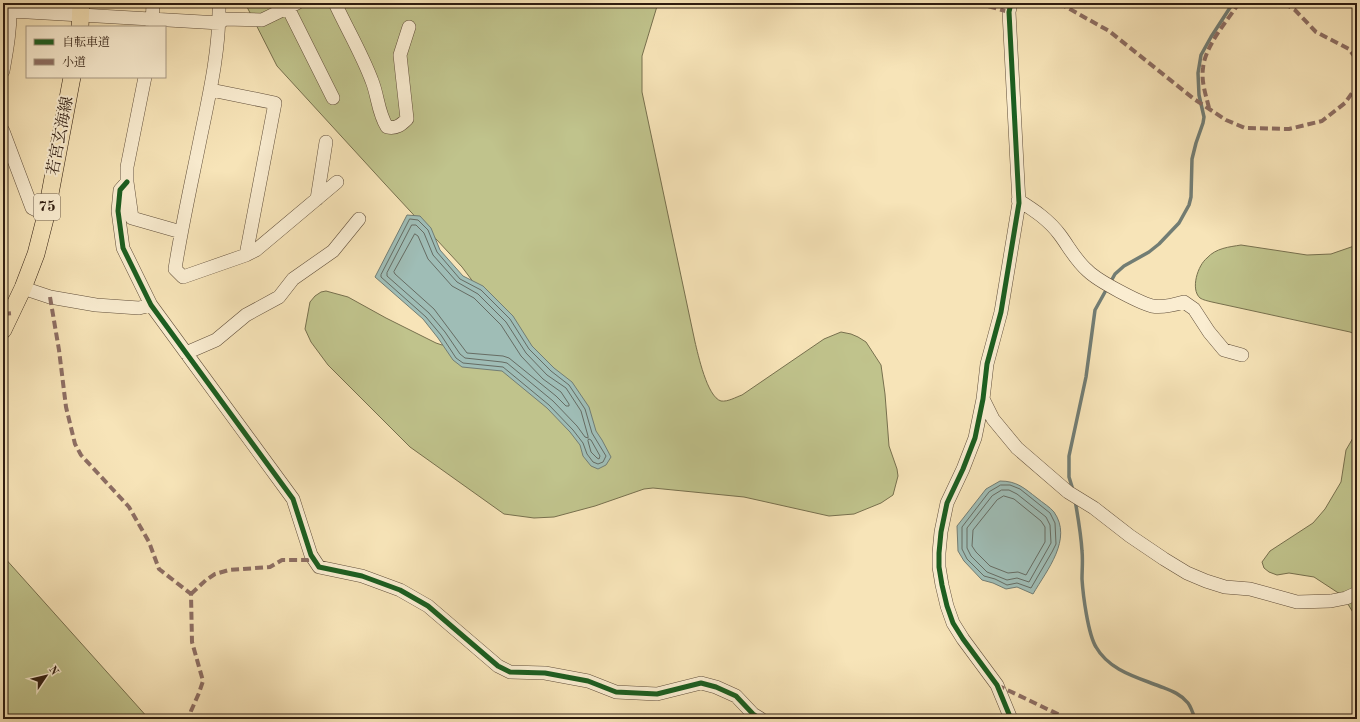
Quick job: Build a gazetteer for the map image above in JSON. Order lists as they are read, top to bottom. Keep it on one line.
{"streets":{"main road":["若宮玄海線","75"]},"legend":["自転車道","小道"],"north":"top right"}
